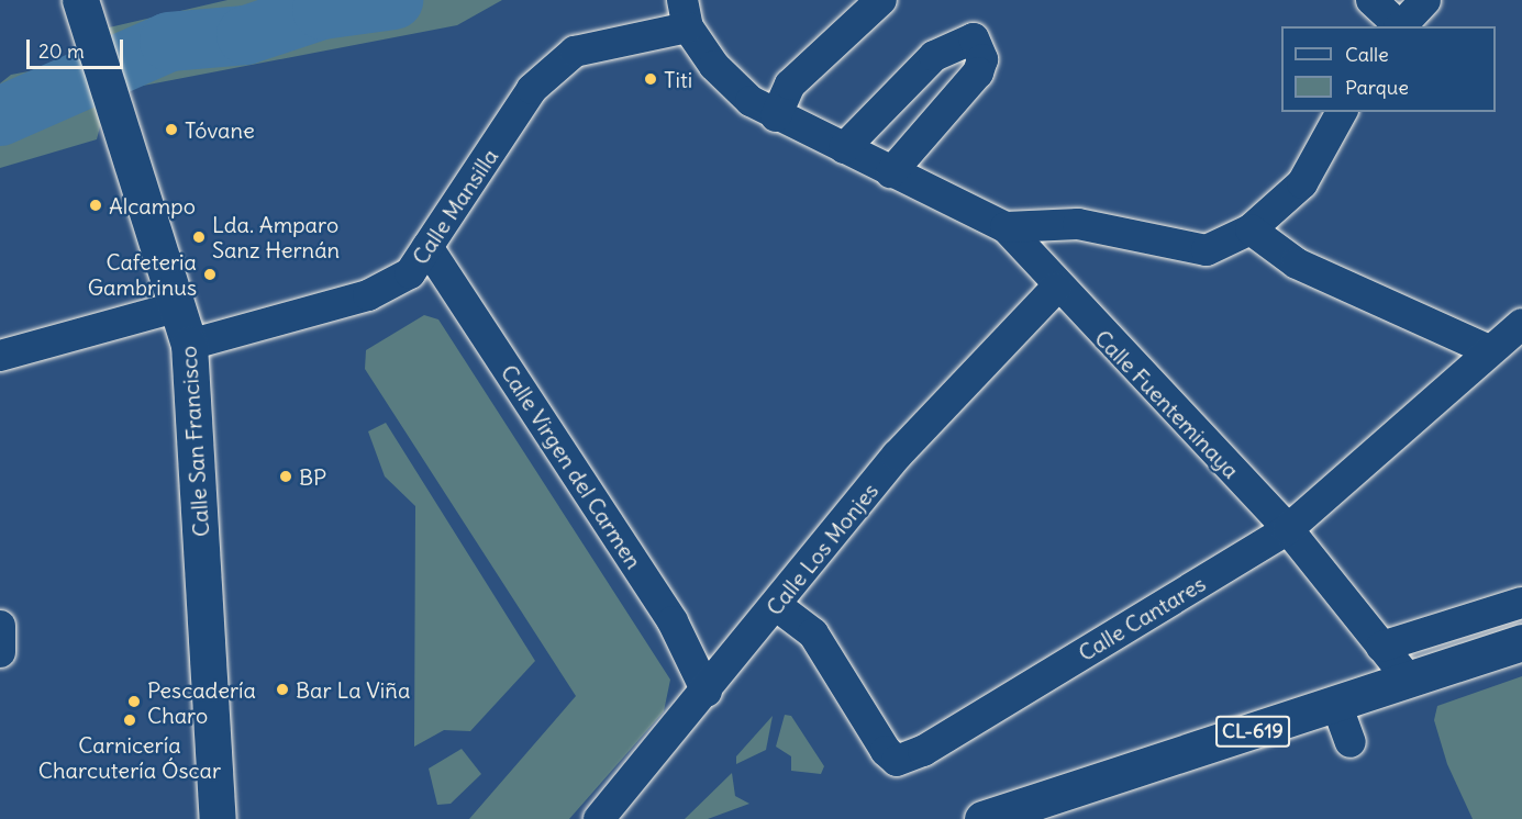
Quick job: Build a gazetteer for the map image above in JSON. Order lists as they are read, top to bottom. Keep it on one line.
{"streets":{"street":["Calle Mansilla","Calle Fuenteminaya","Calle San Francisco","Calle Virgen del Carmen","Calle Los Monjes","Calle Cantares","CL-619"]},"crossings":[["Calle Mansilla","Calle Fuenteminaya"],["Calle Mansilla","Calle San Francisco"],["Calle Mansilla","Calle Virgen del Carmen"],["Calle Fuenteminaya","Calle Los Monjes"],["Calle Fuenteminaya","Calle Cantares"],["Calle Fuenteminaya","CL-619"],["Calle Virgen del Carmen","Calle Los Monjes"],["Calle Los Monjes","Calle Cantares"]],"places":["Titi","Tóvane","Alcampo","Lda. Amparo Sanz Hernán","Cafeteria Gambrinus","BP","Bar La Viña","Pescadería Charo","Carnicería Charcutería Óscar"],"legend":["Calle","Parque"],"scale_bar":"20 m"}
